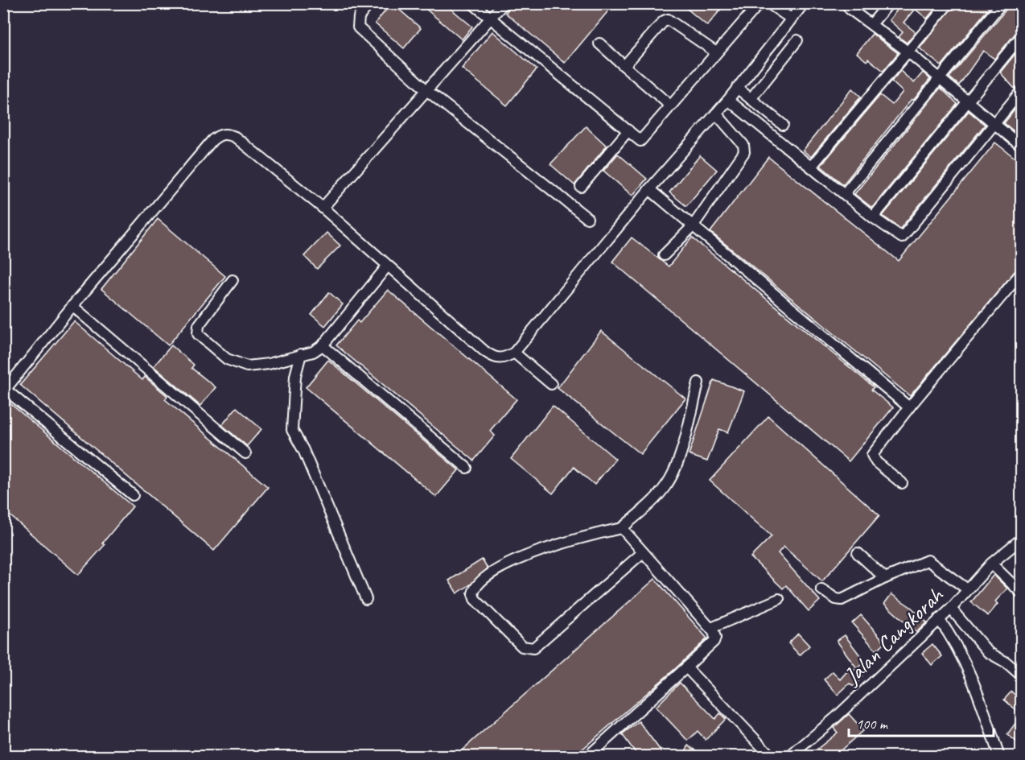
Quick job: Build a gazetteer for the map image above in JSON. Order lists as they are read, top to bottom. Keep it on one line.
{"streets":{"street":["Jalan Cangkorah"]},"scale_bar":"100 m"}
